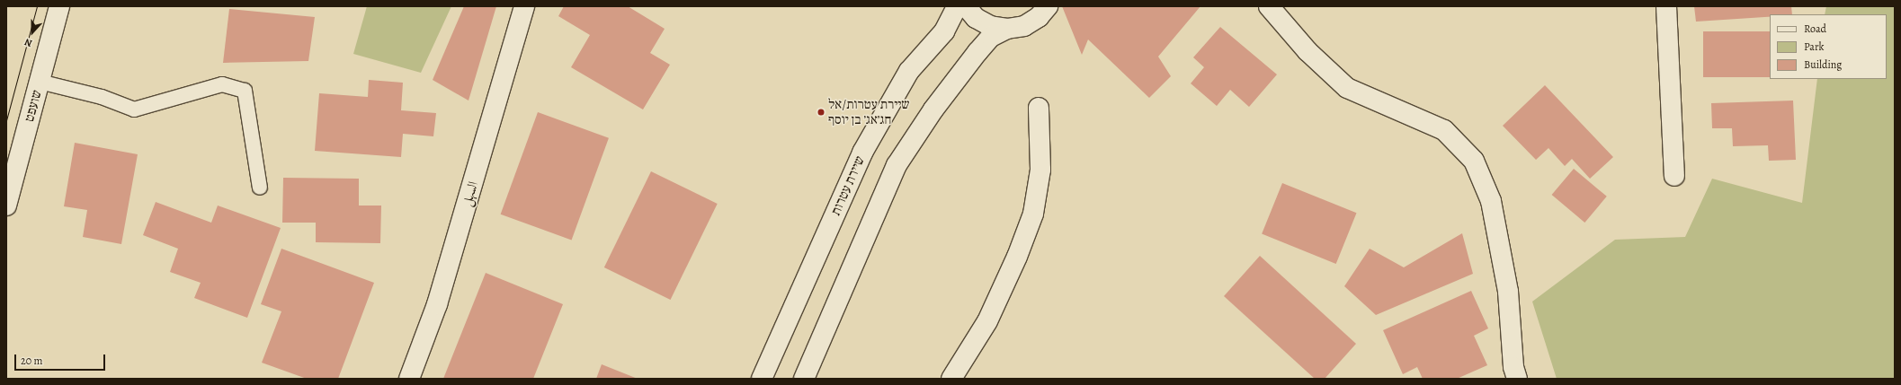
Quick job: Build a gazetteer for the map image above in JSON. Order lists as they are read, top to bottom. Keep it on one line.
{"streets":{"street":["שועפט","שיירת עטרות","السهل"]},"places":["שיירת עטרות/אל חג׳אג׳ בן יוסף"],"legend":["Road","Park","Building"],"scale_bar":"20 m","north":"bottom"}
